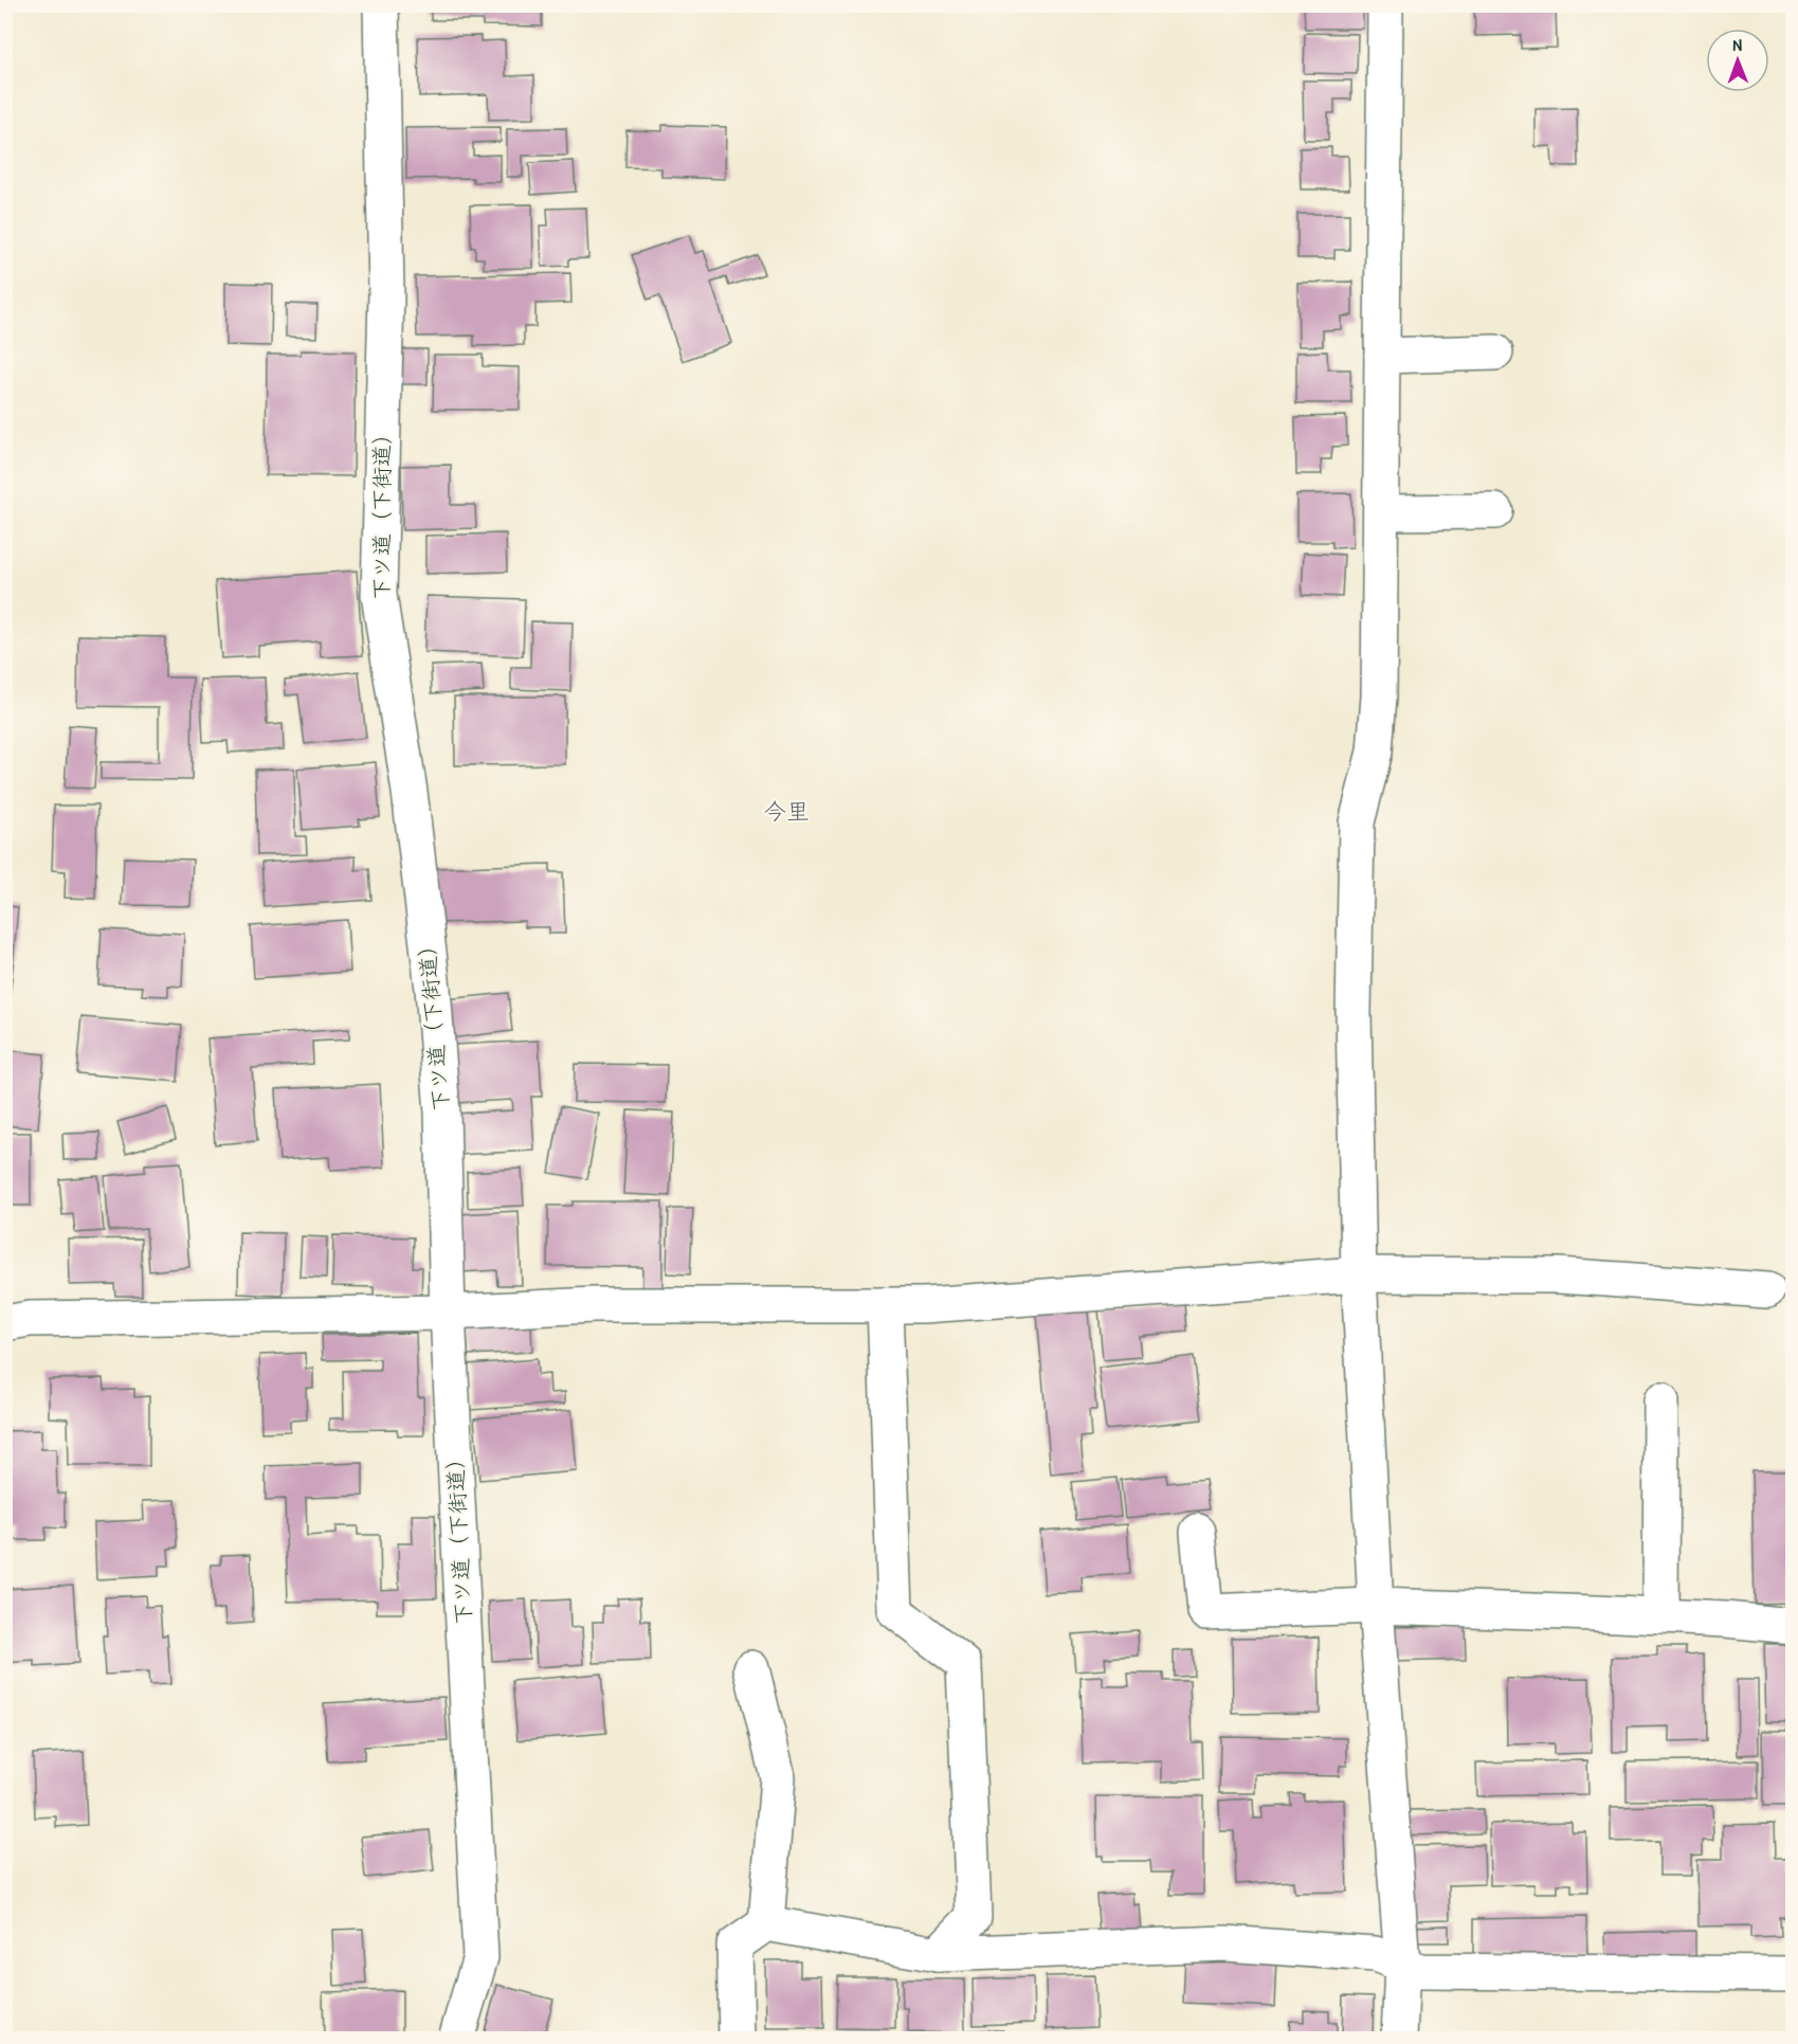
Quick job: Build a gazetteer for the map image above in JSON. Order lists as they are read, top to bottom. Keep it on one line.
{"streets":{"street":["下ツ道（下街道）"]},"districts":["今里"],"north":"top"}
